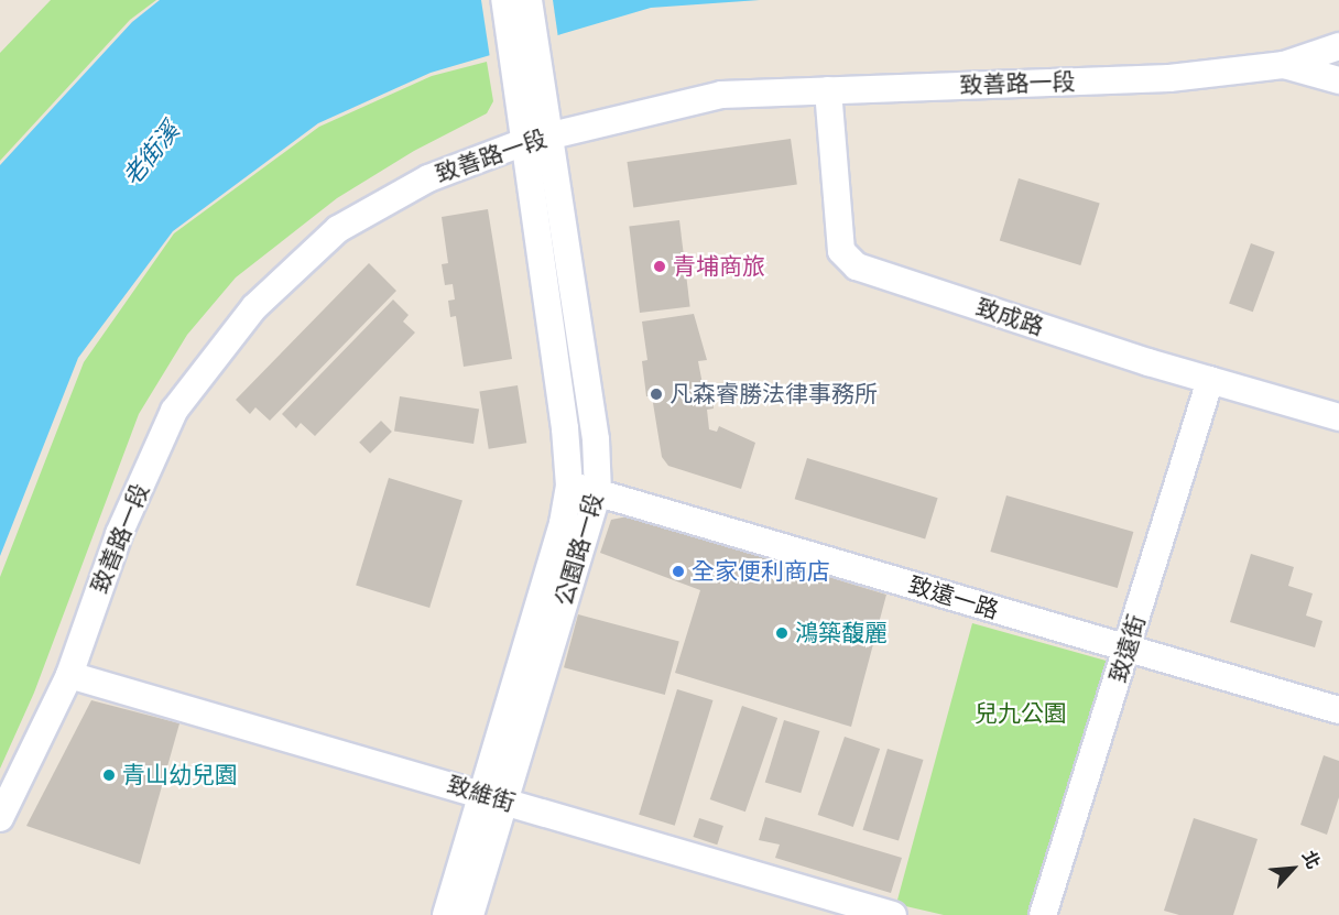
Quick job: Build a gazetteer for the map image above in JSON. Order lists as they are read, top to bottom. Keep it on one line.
{"streets":{"street":["致善路一段","致成路","公園路一段","致遠一路","致遠街","致維街"]},"crossings":[["致善路一段","致成路"],["致善路一段","公園路一段"],["致善路一段","致維街"],["致成路","致遠街"],["公園路一段","致遠一路"],["公園路一段","致維街"],["致遠一路","致遠街"]],"water":["老街溪"],"parks":["兒九公園"],"places":["青埔商旅","凡森睿勝法律事務所","全家便利商店","鴻築馥麗","青山幼兒園"],"north":"top right"}
